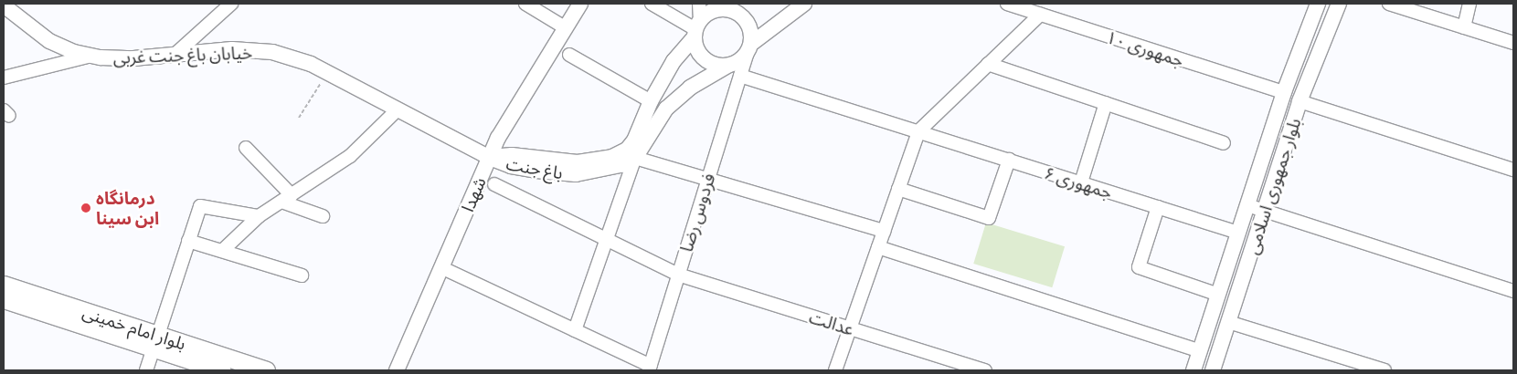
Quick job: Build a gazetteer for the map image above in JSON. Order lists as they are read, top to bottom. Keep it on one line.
{"streets":{"main road":["بلوار امام خمینی"],"street":["جمهوری ۱۰","خیابان باغ جنت غربی","باغ جنت","جمهوری ۶","بلوار جمهوری اسلامی","شهدا","فردوس رضا","عدالت"]},"crossings":[["جمهوری ۱۰","بلوار جمهوری اسلامی"],["خیابان باغ جنت غربی","باغ جنت"],["خیابان باغ جنت غربی","شهدا"],["باغ جنت","شهدا"],["باغ جنت","فردوس رضا"],["جمهوری ۶","بلوار جمهوری اسلامی"],["جمهوری ۶","فردوس رضا"],["فردوس رضا","عدالت"]],"places":["درمانگاه ابن سینا"]}
